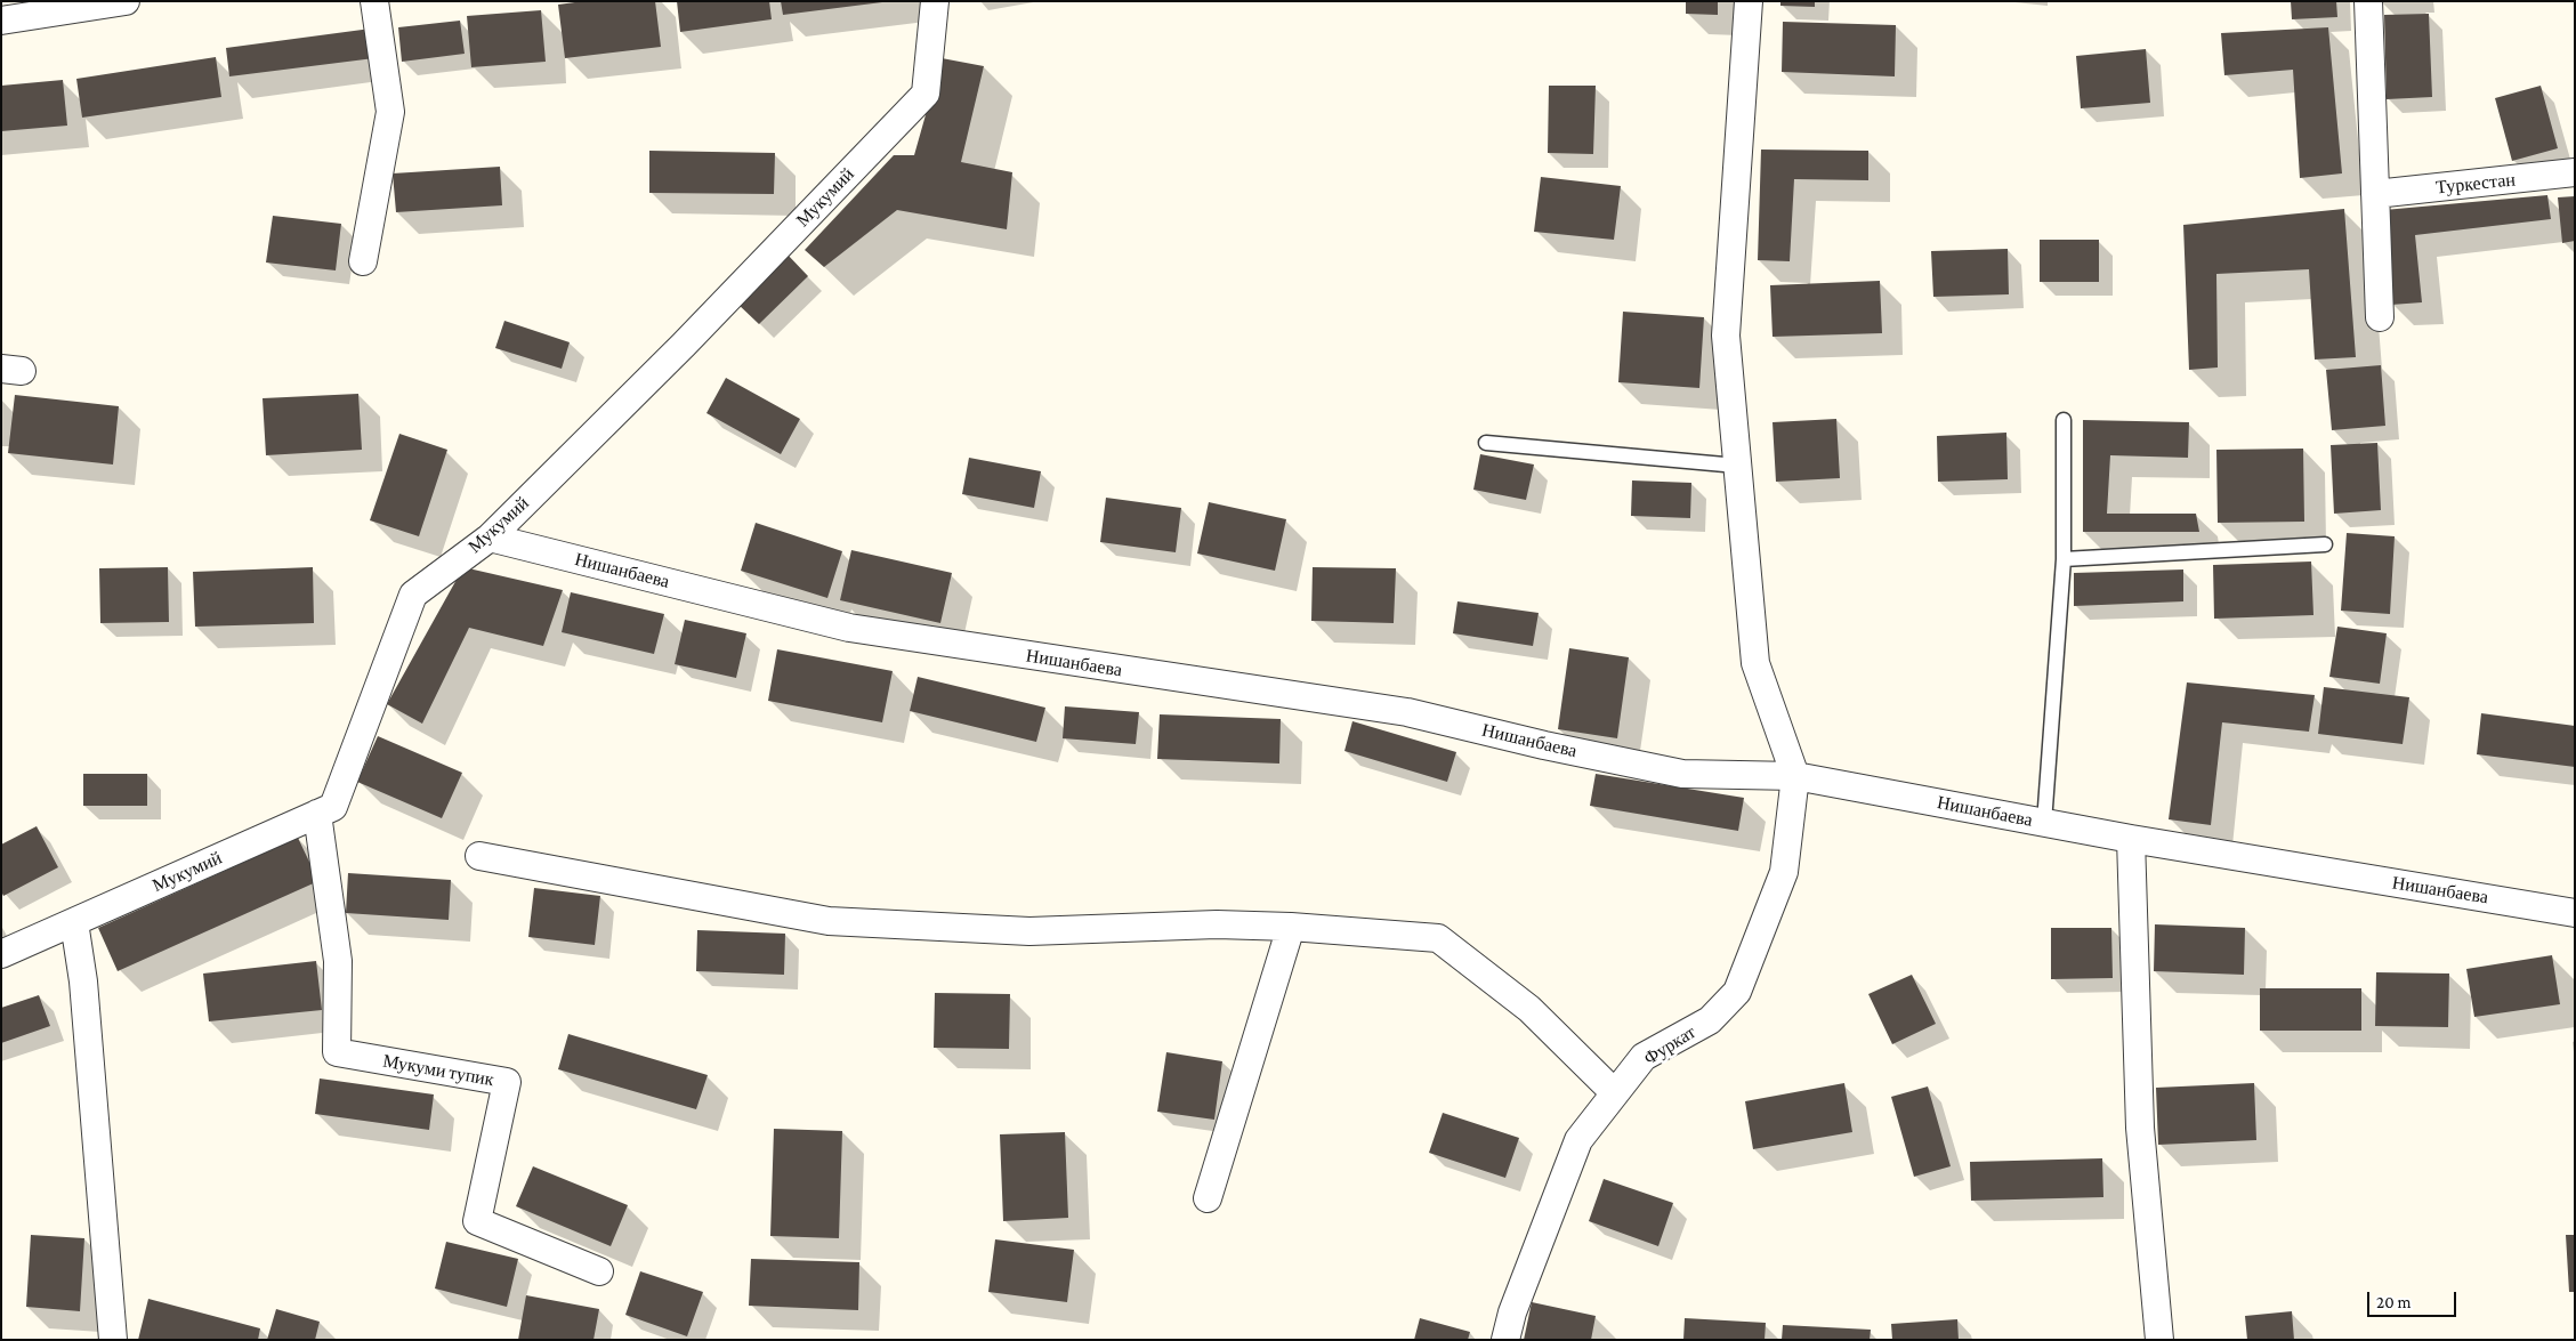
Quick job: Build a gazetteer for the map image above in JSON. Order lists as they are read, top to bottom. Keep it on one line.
{"streets":{"street":["Туркестан","Мукумий","Нишанбаева","Фуркат","Мукуми тупик"]},"crossings":[["Мукумий","Нишанбаева"],["Мукумий","Мукуми тупик"],["Нишанбаева","Фуркат"]],"scale_bar":"20 m"}
